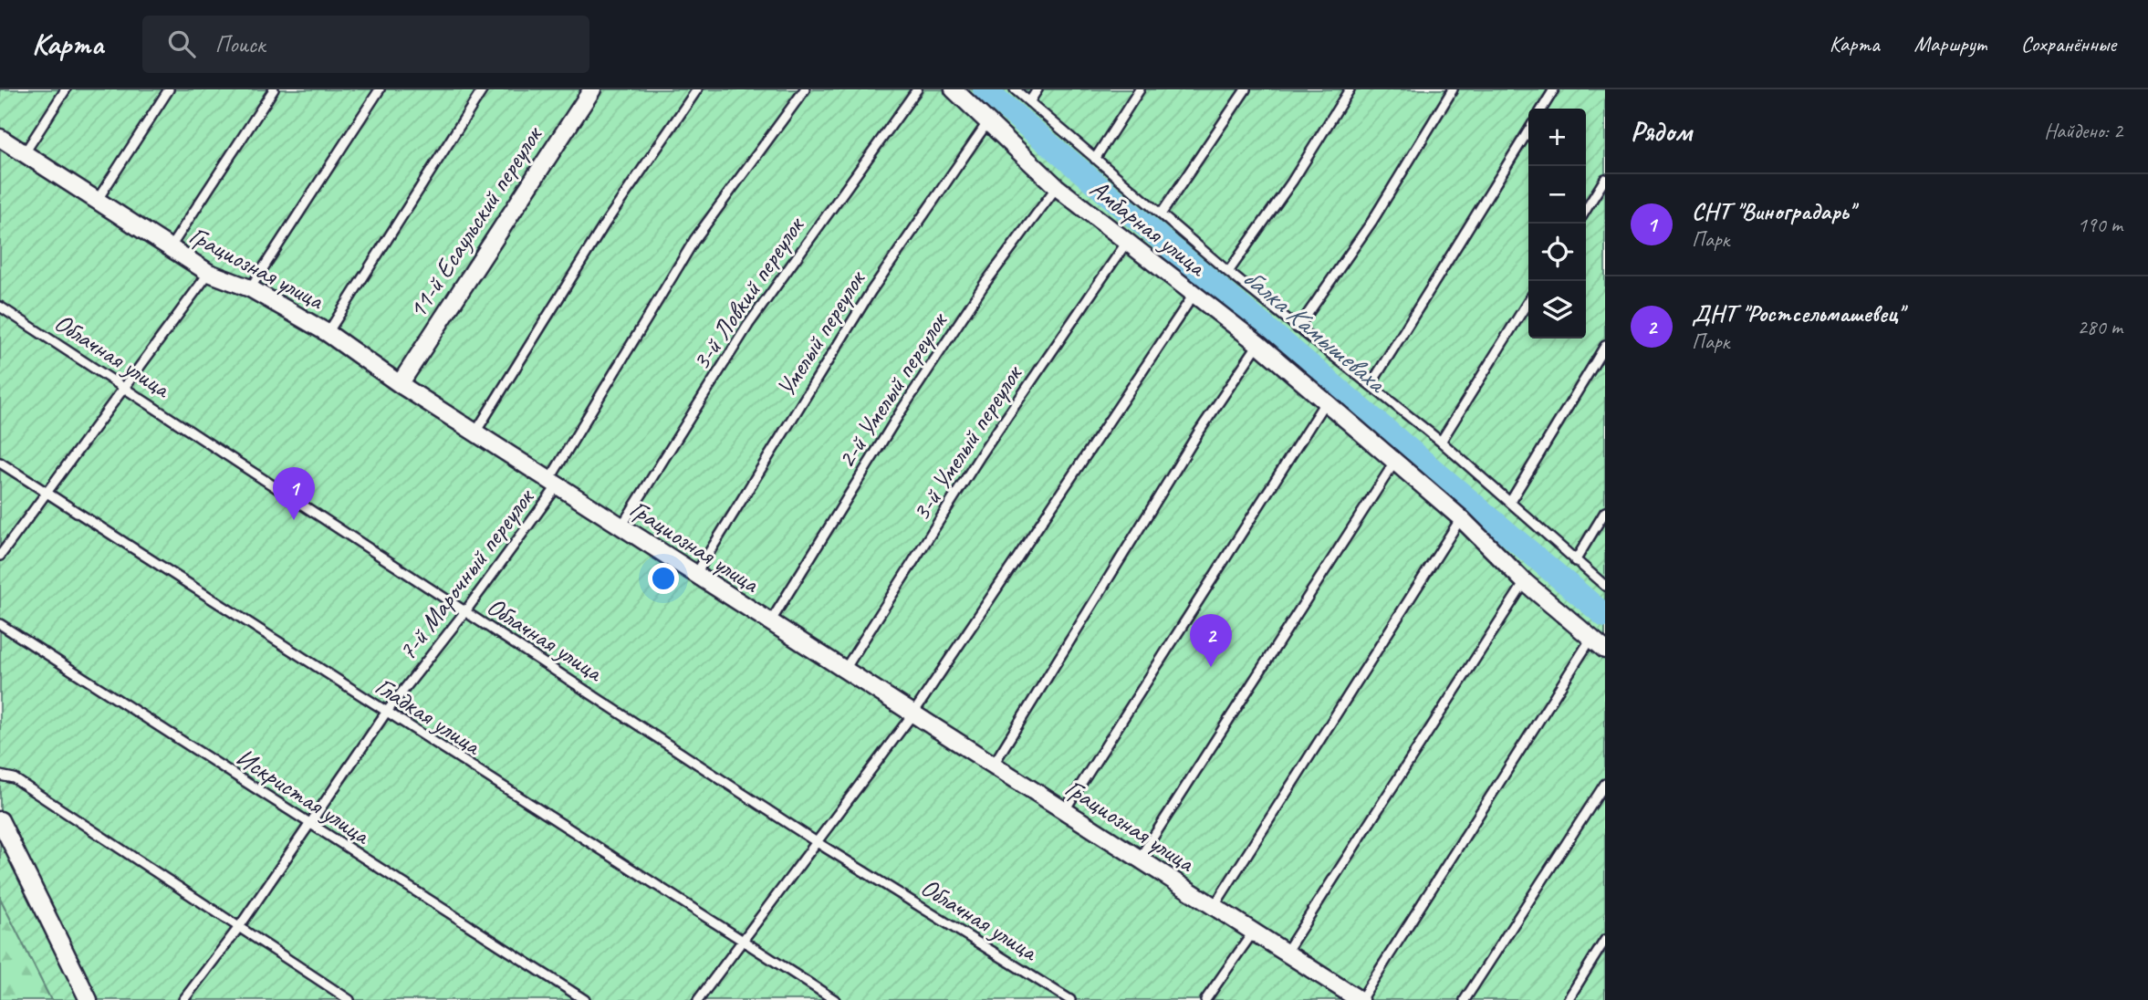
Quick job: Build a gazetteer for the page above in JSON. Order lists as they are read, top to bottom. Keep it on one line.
{"streets":{"street":["11-й Есаульский переулок","Амбарная улица","Грациозная улица"],"lane":["3-й Ловкий переулок","Умелый переулок","Облачная улица","2-й Умелый переулок","3-й Умелый переулок","7-й Марочный переулок","Гладкая улица","Искристая улица"]},"crossings":[["11-й Есаульский переулок","Грациозная улица"],["Амбарная улица","Умелый переулок"],["Амбарная улица","2-й Умелый переулок"],["Амбарная улица","3-й Умелый переулок"],["Грациозная улица","3-й Ловкий переулок"],["Грациозная улица","Умелый переулок"],["Грациозная улица","2-й Умелый переулок"],["Грациозная улица","3-й Умелый переулок"],["Грациозная улица","7-й Марочный переулок"],["Облачная улица","7-й Марочный переулок"],["7-й Марочный переулок","Гладкая улица"],["7-й Марочный переулок","Искристая улица"]],"water":["балка Камышеваха"],"page":{"header":"Карта","search":"Поиск","nav":["Карта","Маршрут","Сохранённые"],"heading":["Рядом","Найдено: 2"],"map_buttons":["+","−"],"list":[{"mark":"1","name":"СНТ \"Виноградарь\"","note":"Парк","value":"190 m"},{"mark":"2","name":"ДНТ \"Ростсельмашевец\"","note":"Парк","value":"280 m"}],"pins":["1","2"]}}
